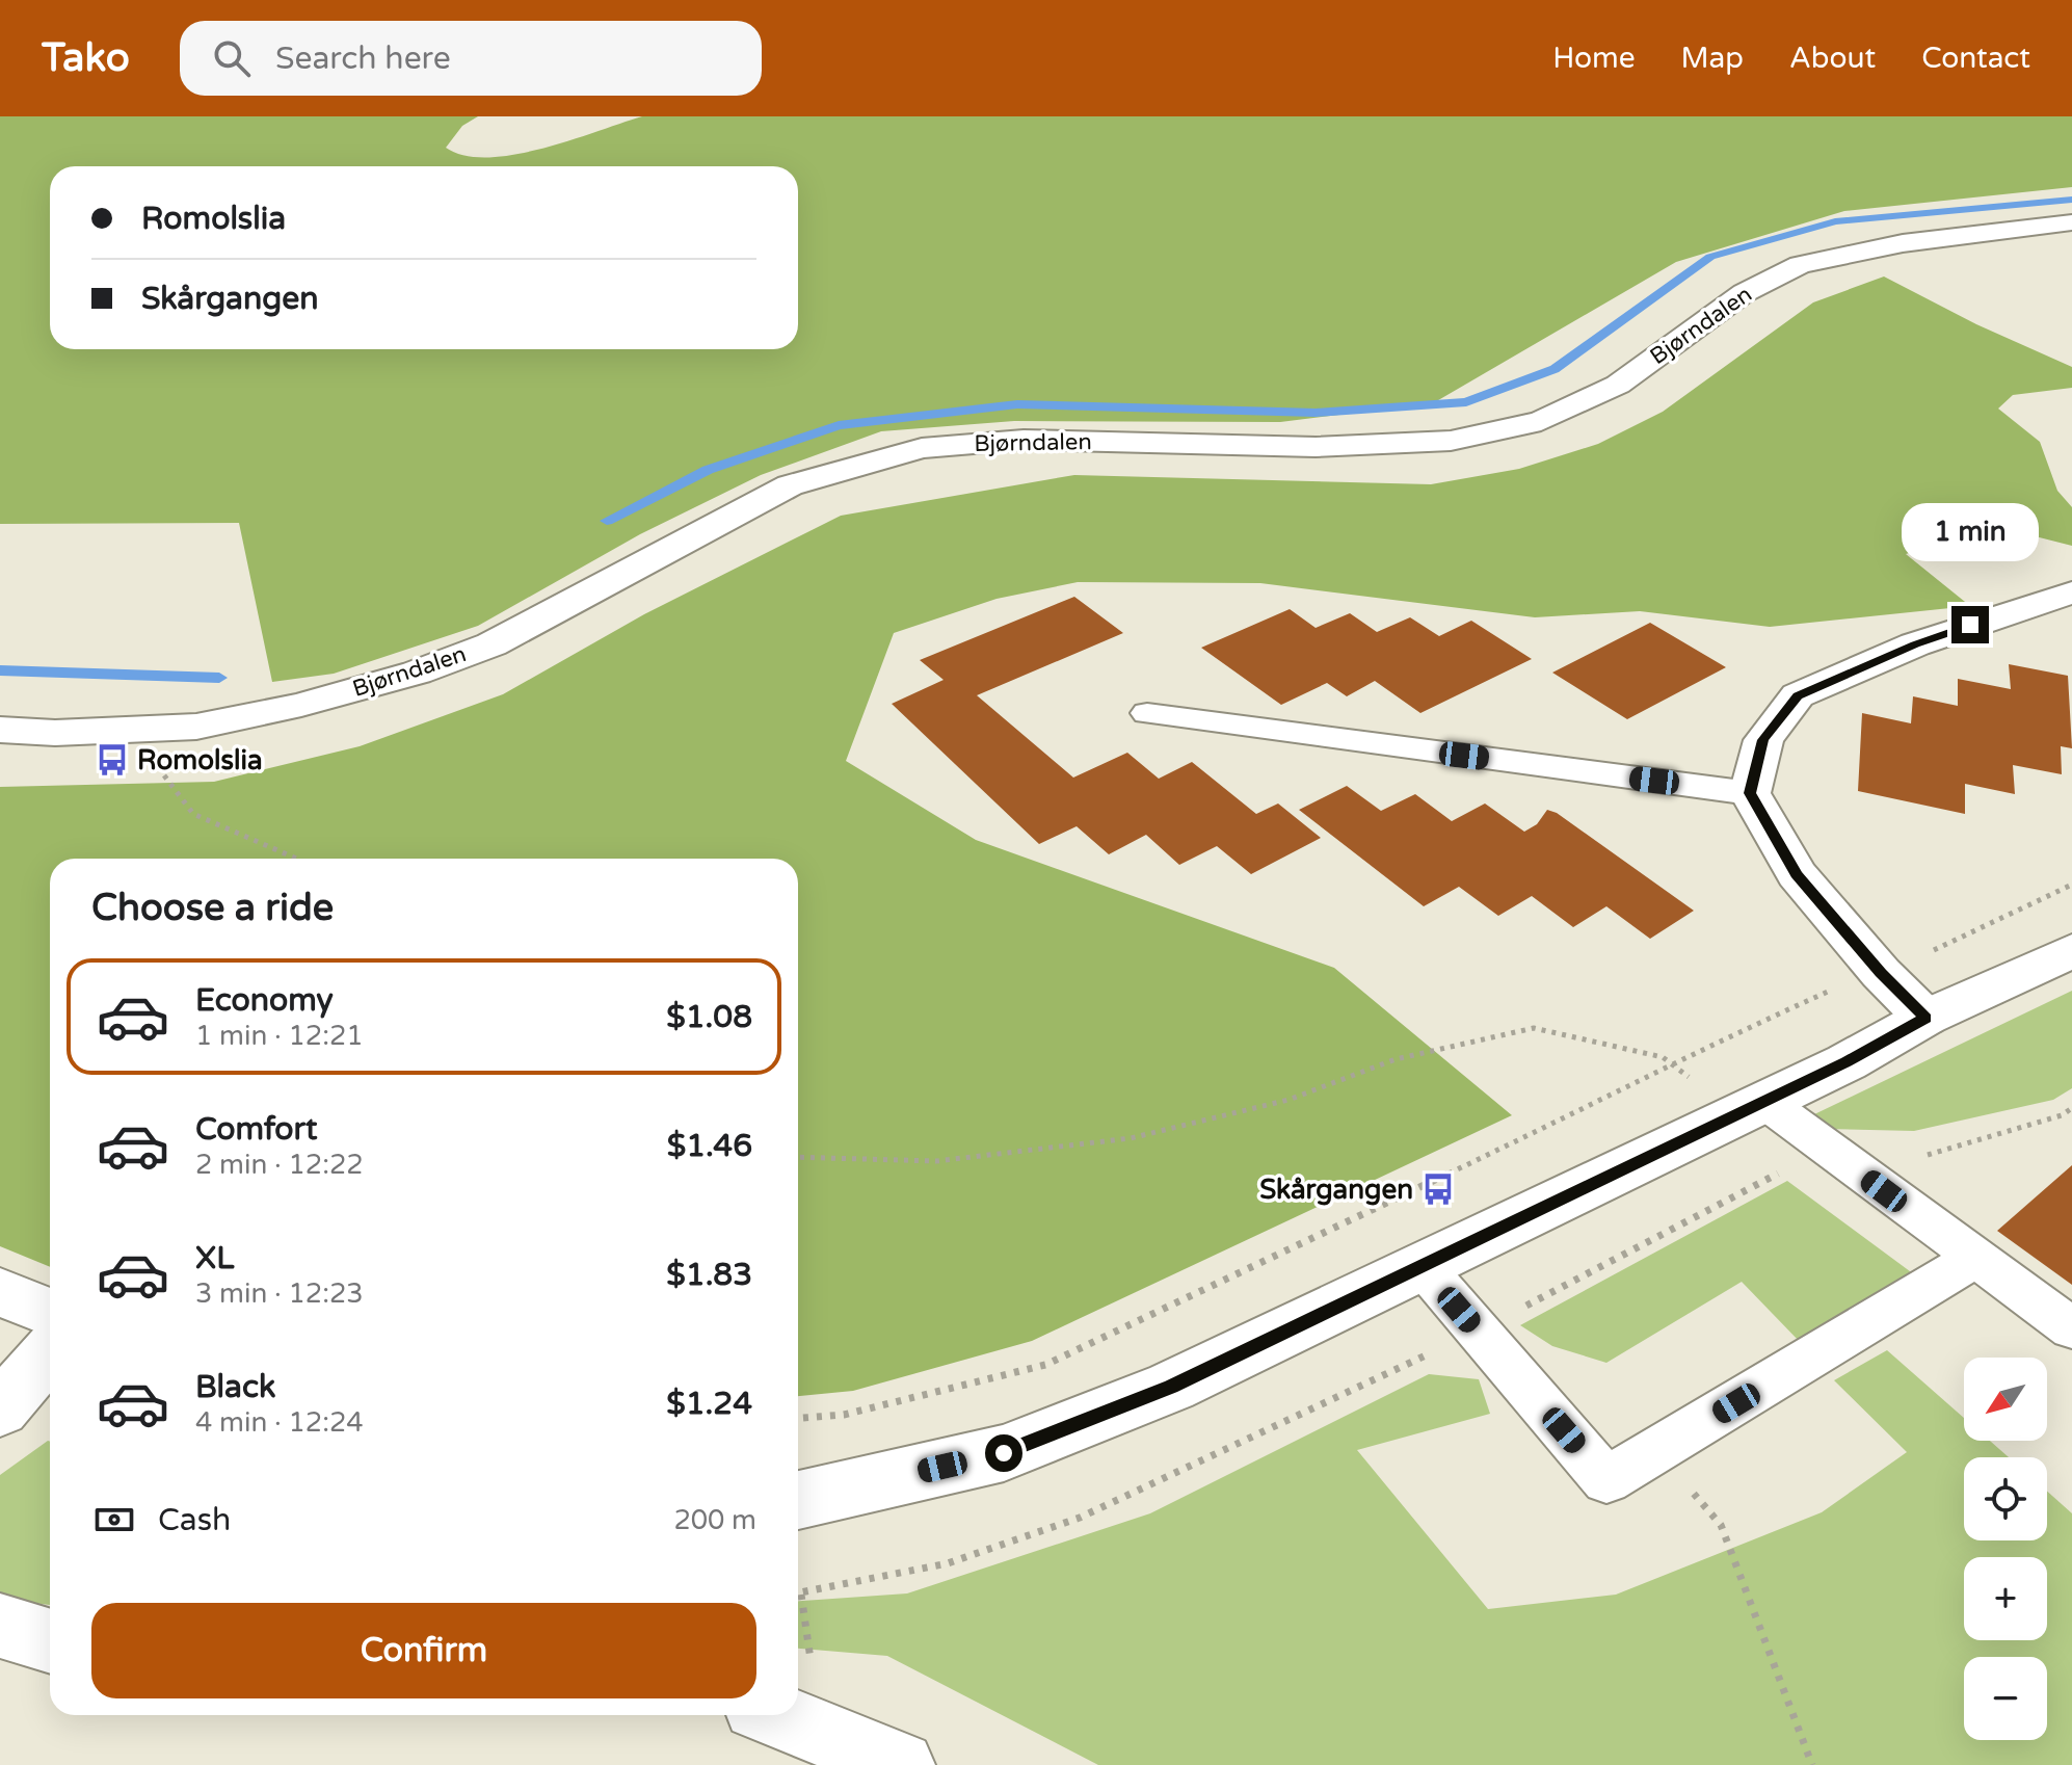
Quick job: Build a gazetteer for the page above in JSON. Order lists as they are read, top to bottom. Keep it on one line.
{"streets":{"main road":["Bjørndalen"]},"places":{"bus stop":["Romolslia","Skårgangen"]},"north":"bottom left","page":{"header":"Tako","search":"Search here","nav":["Home","Map","About","Contact"],"banner":["Romolslia","Skårgangen"],"bubble":"1 min","heading":"Choose a ride","list":[{"name":"Economy","note":"1 min · 12:21","value":"$1.08"},{"name":"Comfort","note":"2 min · 12:22","value":"$1.46"},{"name":"XL","note":"3 min · 12:23","value":"$1.83"},{"name":"Black","note":"4 min · 12:24","value":"$1.24"}],"map_buttons":["+","−"],"pay":["Cash","200 m"],"buttons":"Confirm"}}
